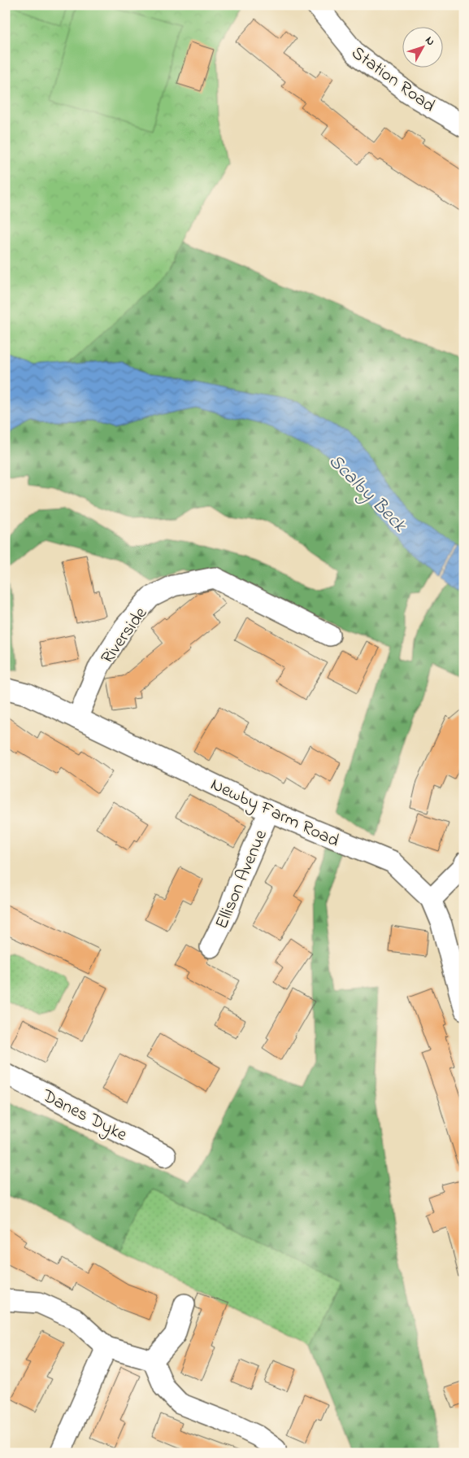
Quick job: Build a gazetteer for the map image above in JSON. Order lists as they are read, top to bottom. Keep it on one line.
{"streets":{"street":["Station Road","Riverside","Newby Farm Road","Ellison Avenue","Danes Dyke"]},"crossings":[["Riverside","Newby Farm Road"],["Newby Farm Road","Ellison Avenue"]],"water":["Scalby Beck"],"north":"top right"}
